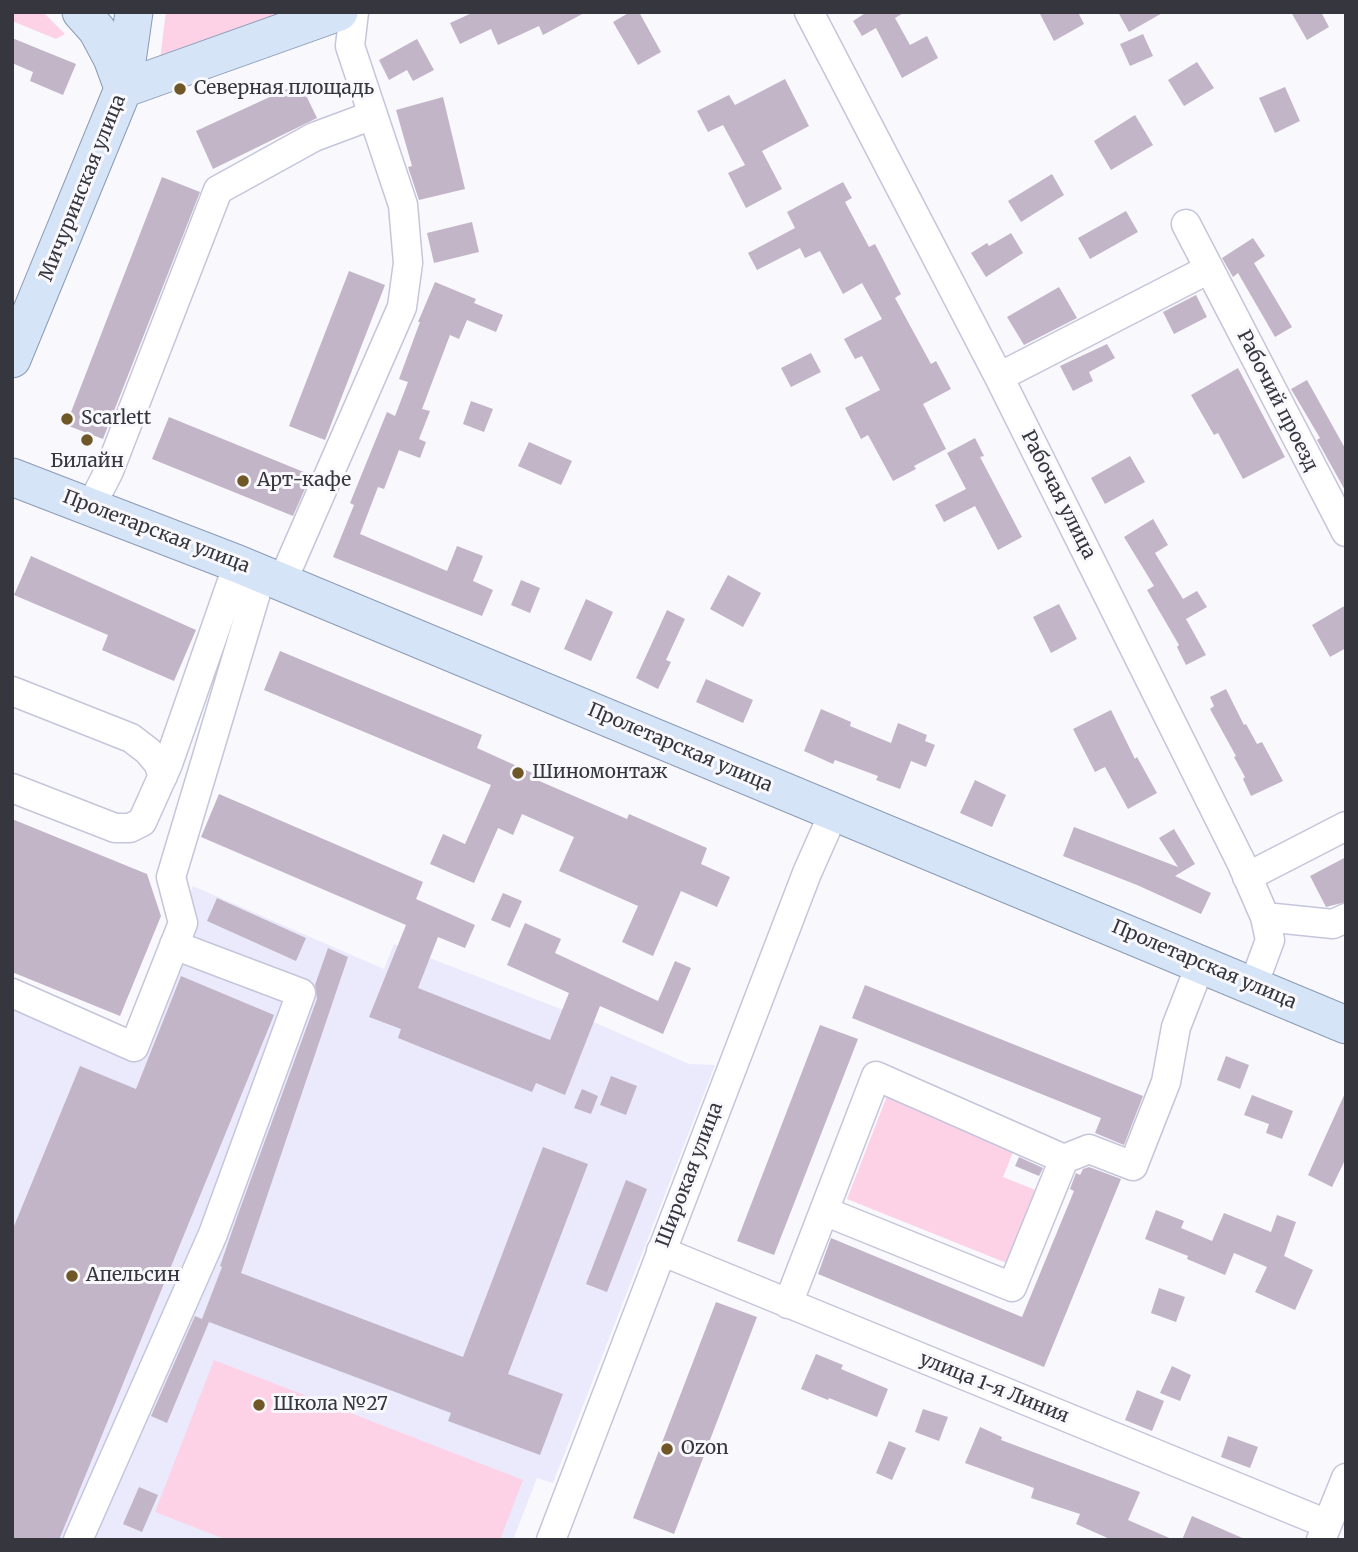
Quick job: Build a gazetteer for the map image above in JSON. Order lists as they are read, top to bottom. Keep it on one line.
{"streets":{"main road":["Мичуринская улица","Пролетарская улица"],"street":["Рабочий проезд","Рабочая улица","Широкая улица","улица 1-я Линия"]},"crossings":[["Рабочая улица","Пролетарская улица"],["Пролетарская улица","Широкая улица"],["Широкая улица","улица 1-я Линия"]],"places":["Северная площадь","Scarlett","Билайн","Арт-кафе","Шиномонтаж","Апельсин","Школа №27","Ozon"]}
